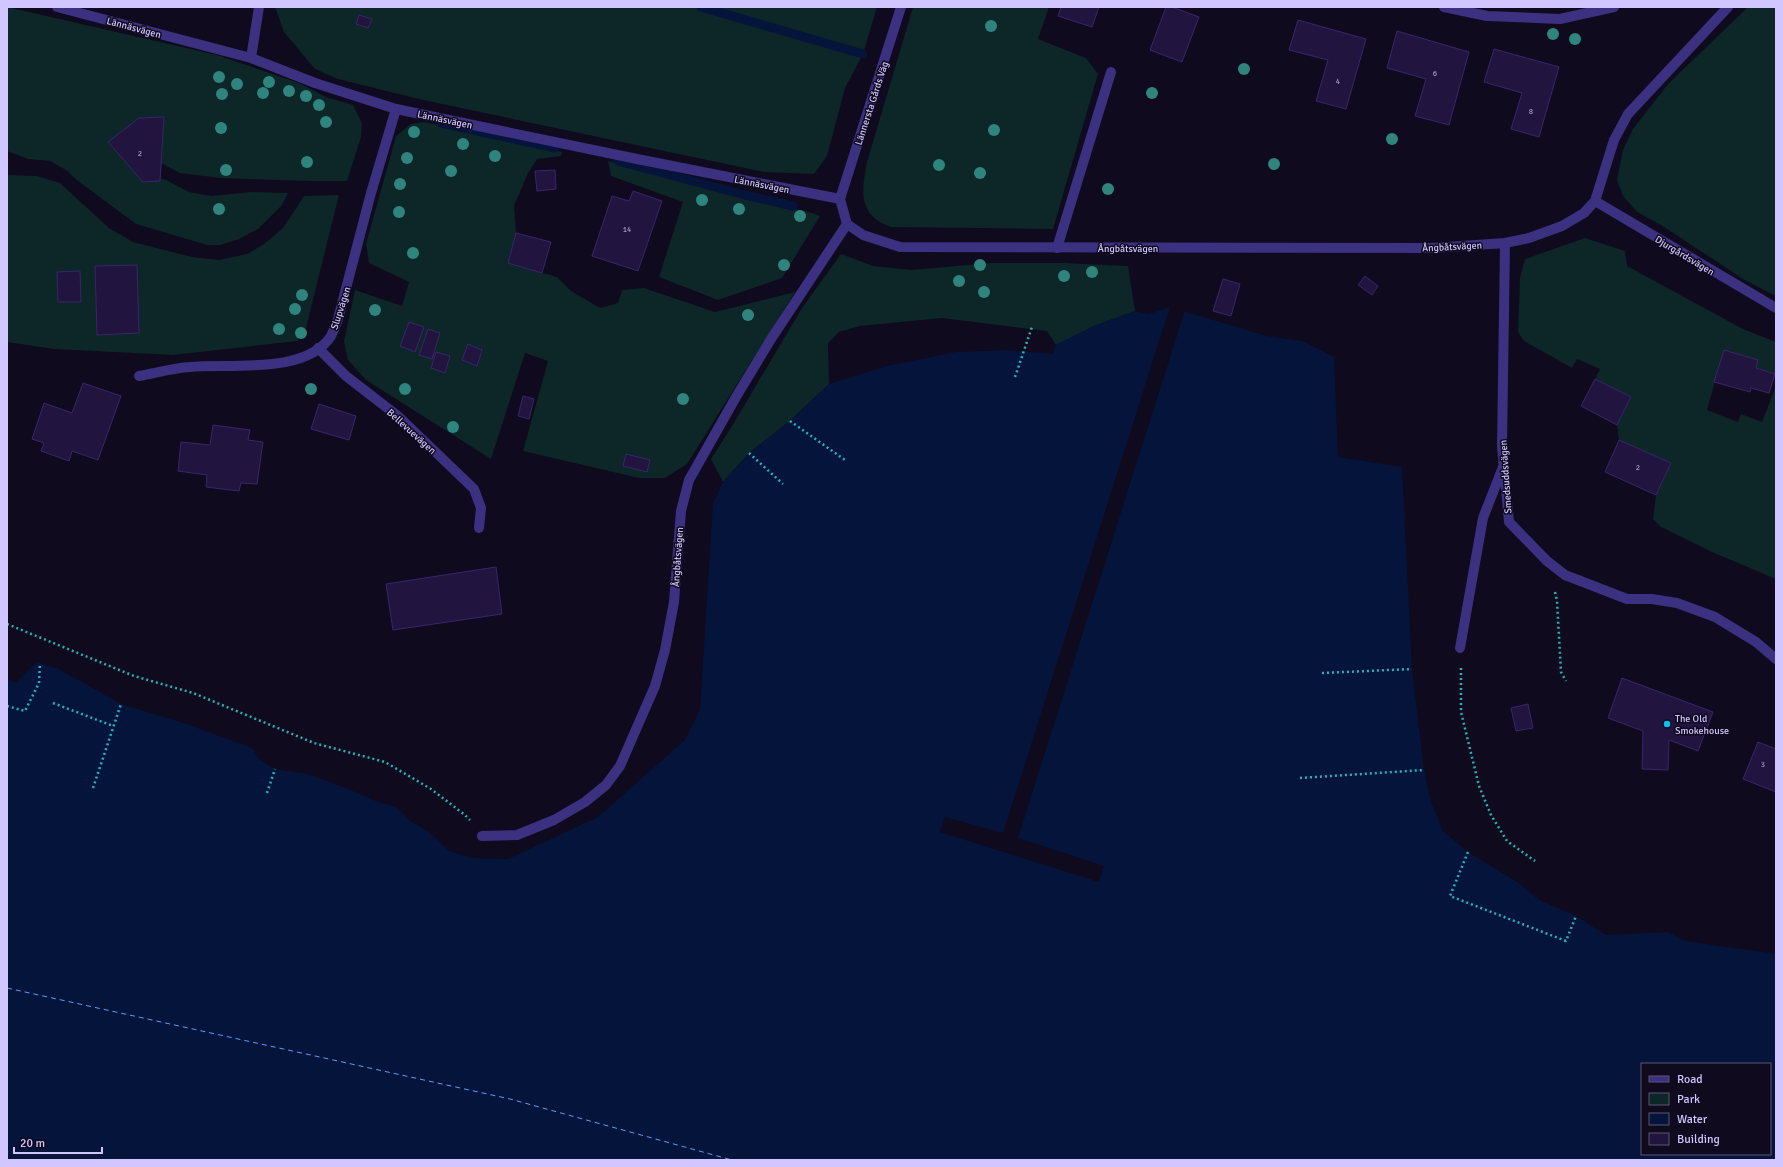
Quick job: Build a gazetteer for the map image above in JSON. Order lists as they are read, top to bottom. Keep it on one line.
{"streets":{"street":["Lännäsvägen","Lännersta Gårds Väg","Ångbåtsvägen","Djurgårdsvägen","Slupvägen","Bellevuevägen","Smedsuddsvägen"]},"crossings":[["Lännäsvägen","Lännersta Gårds Väg"],["Lännäsvägen","Slupvägen"],["Ångbåtsvägen","Djurgårdsvägen"],["Ångbåtsvägen","Smedsuddsvägen"],["Slupvägen","Bellevuevägen"]],"places":["The Old Smokehouse"],"house_numbers":["6","4","8","2","14","2","3"],"legend":["Road","Park","Water","Building"],"scale_bar":"20 m"}
